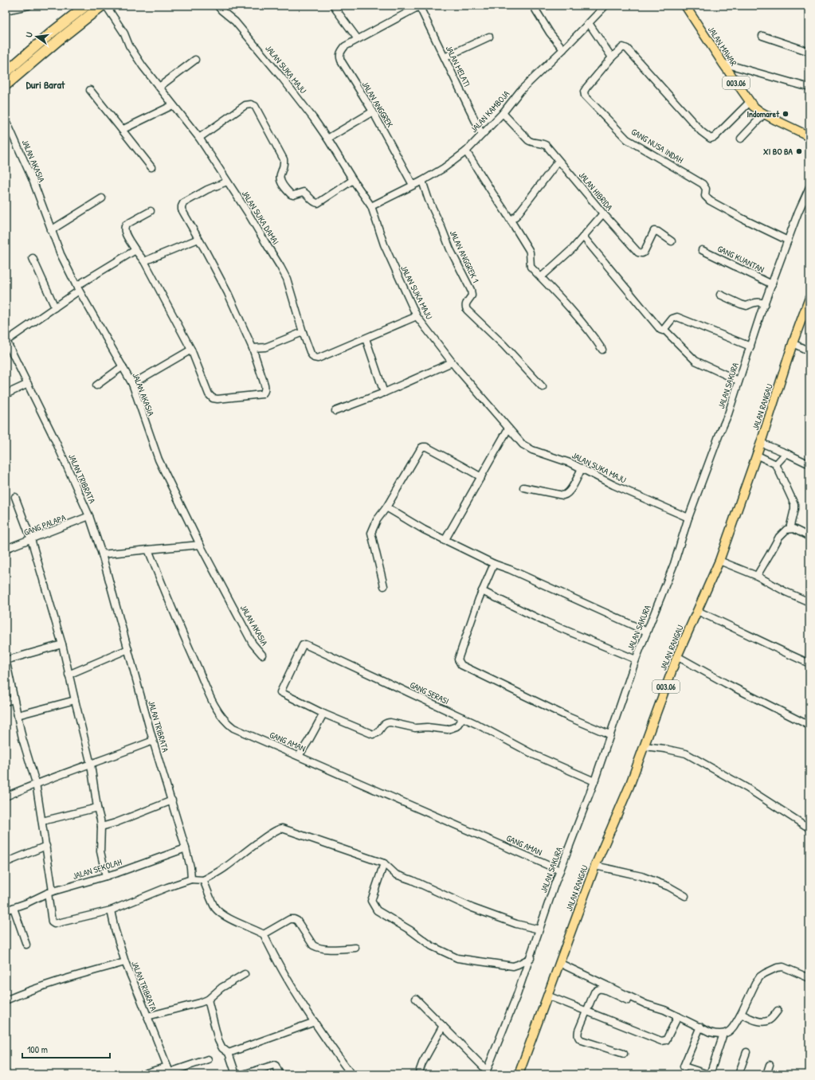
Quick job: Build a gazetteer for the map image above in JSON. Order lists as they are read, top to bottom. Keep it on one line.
{"streets":{"main road":["JALAN MAWAR","003.06","JALAN RANGAU"],"street":["JALAN MELATI","JALAN SUKA MAJU","JALAN ANGGREK","JALAN KAMBOJA","GANG NUSA INDAH","JALAN AKASIA","JALAN HIBRIDA","JALAN SUKA DAMAI","JALAN ANGGREK 1","GANG KUANTAN","JALAN SAKURA","JALAN TRIBRATA","GANG PALAPA","GANG SERASI","GANG AMAN","JALAN SEKOLAH"]},"crossings":[["JALAN MAWAR","GANG NUSA INDAH"],["JALAN MELATI","JALAN ANGGREK"],["JALAN MELATI","JALAN KAMBOJA"],["JALAN SUKA MAJU","JALAN KAMBOJA"],["JALAN SUKA MAJU","JALAN SUKA DAMAI"],["JALAN SUKA MAJU","JALAN SAKURA"],["JALAN ANGGREK","JALAN KAMBOJA"],["JALAN KAMBOJA","JALAN HIBRIDA"],["JALAN KAMBOJA","JALAN ANGGREK 1"],["GANG NUSA INDAH","JALAN SAKURA"],["GANG KUANTAN","JALAN SAKURA"],["JALAN SAKURA","GANG SERASI"],["JALAN SAKURA","GANG AMAN"],["JALAN TRIBRATA","GANG PALAPA"],["JALAN TRIBRATA","JALAN SEKOLAH"]],"districts":["Duri Barat"],"places":["Indomaret","XI BO BA"],"scale_bar":"100 m","north":"left"}
